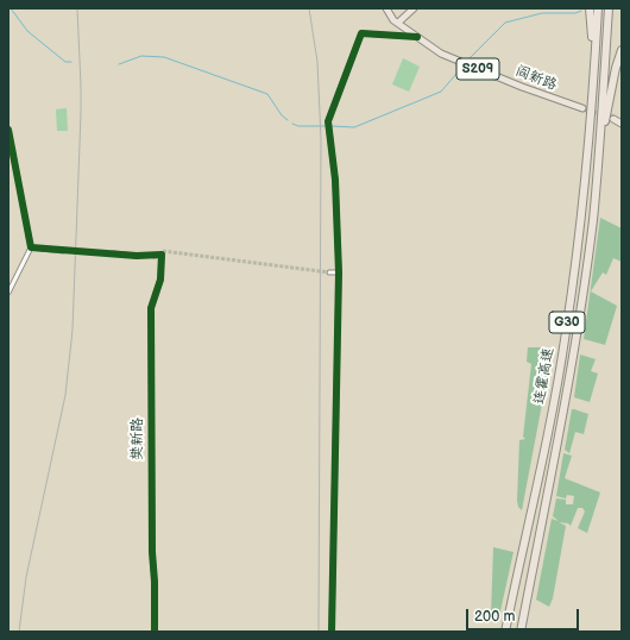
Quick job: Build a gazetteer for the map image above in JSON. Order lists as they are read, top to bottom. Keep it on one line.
{"streets":{"highway":["G30","连霍高速"],"main road":["S209","阎新路"],"street":["樊新路"]},"scale_bar":"200 m"}
